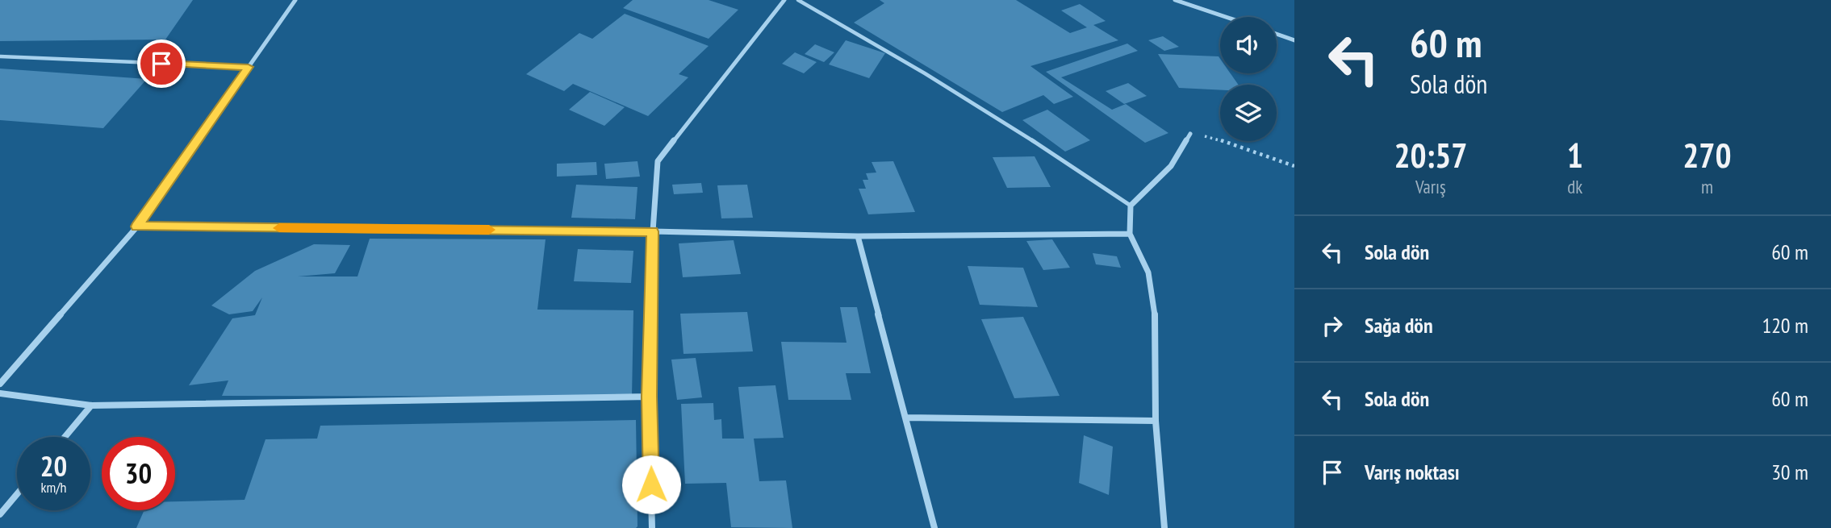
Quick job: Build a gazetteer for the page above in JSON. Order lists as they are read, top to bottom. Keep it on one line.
{"page":{"turn":["60 m","Sola dön"],"eta":["20:57","Varış","1","dk","270","m"],"list":[{"name":"Sola dön","value":"60 m"},{"name":"Sağa dön","value":"120 m"},{"name":"Sola dön","value":"60 m"},{"name":"Varış noktası","value":"30 m"}],"speed":"20 km/h","limit":"30"}}
